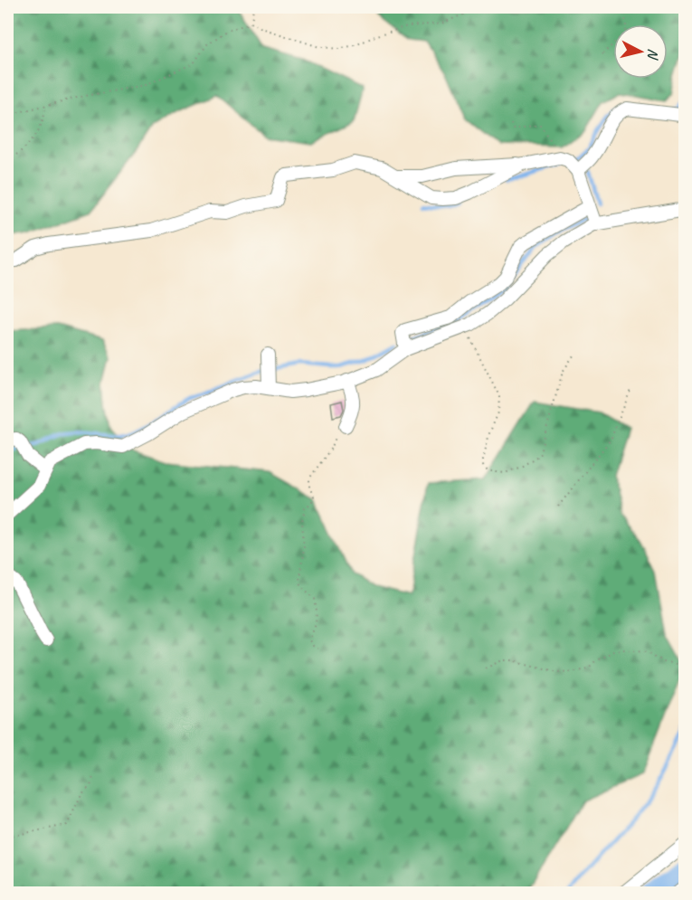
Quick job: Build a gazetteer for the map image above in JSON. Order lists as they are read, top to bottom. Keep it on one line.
{"north":"right"}
